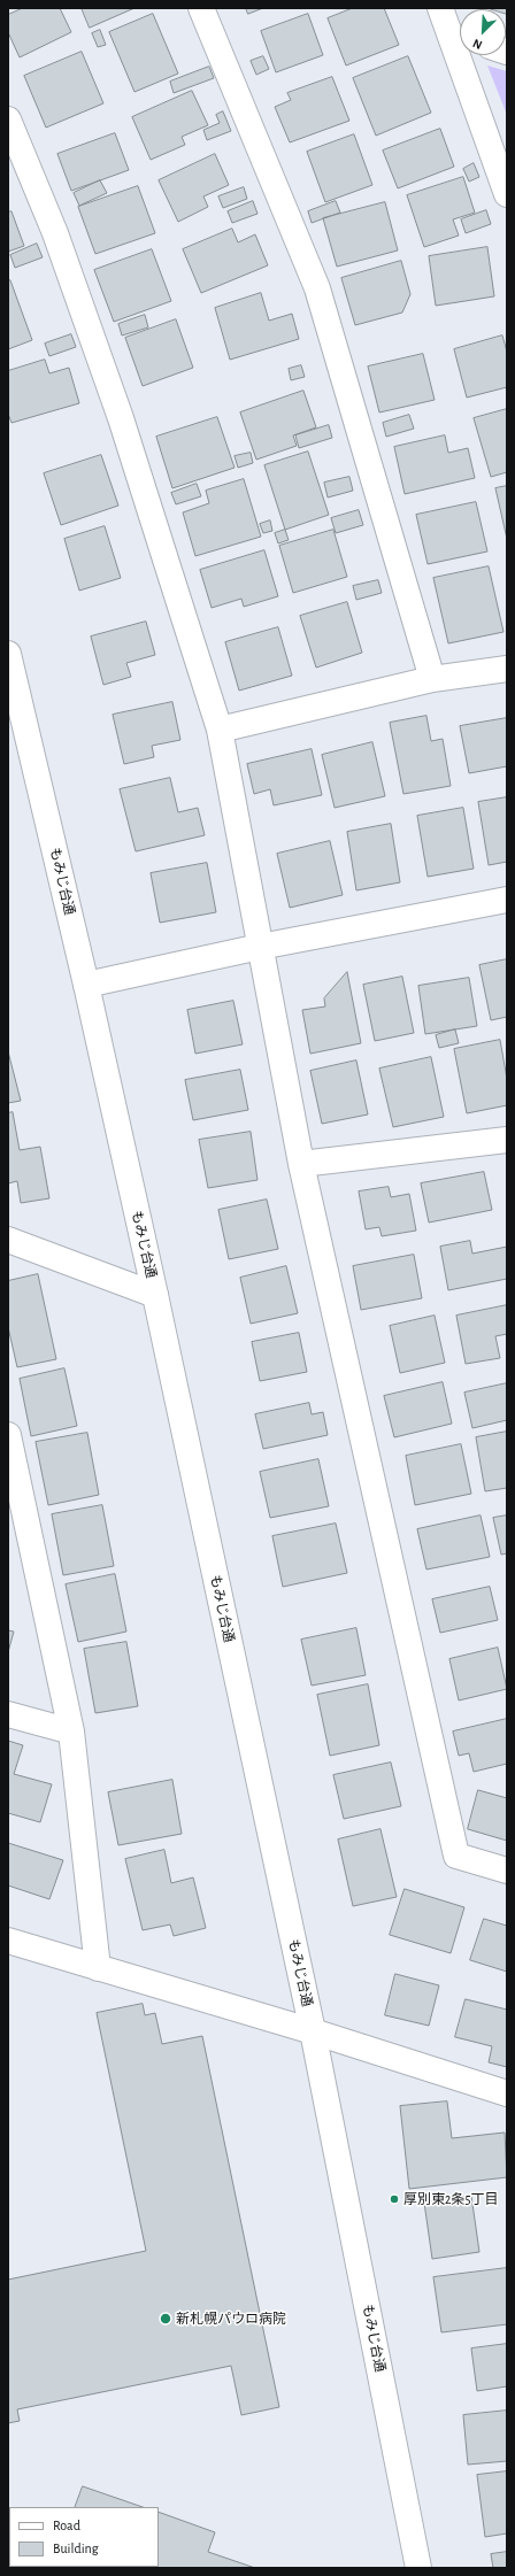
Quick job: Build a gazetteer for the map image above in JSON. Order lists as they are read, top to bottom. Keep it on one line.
{"streets":{"street":["もみじ台通"]},"places":["厚別東2条5丁目","新札幌パウロ病院"],"legend":["Road","Building"],"north":"bottom left"}
